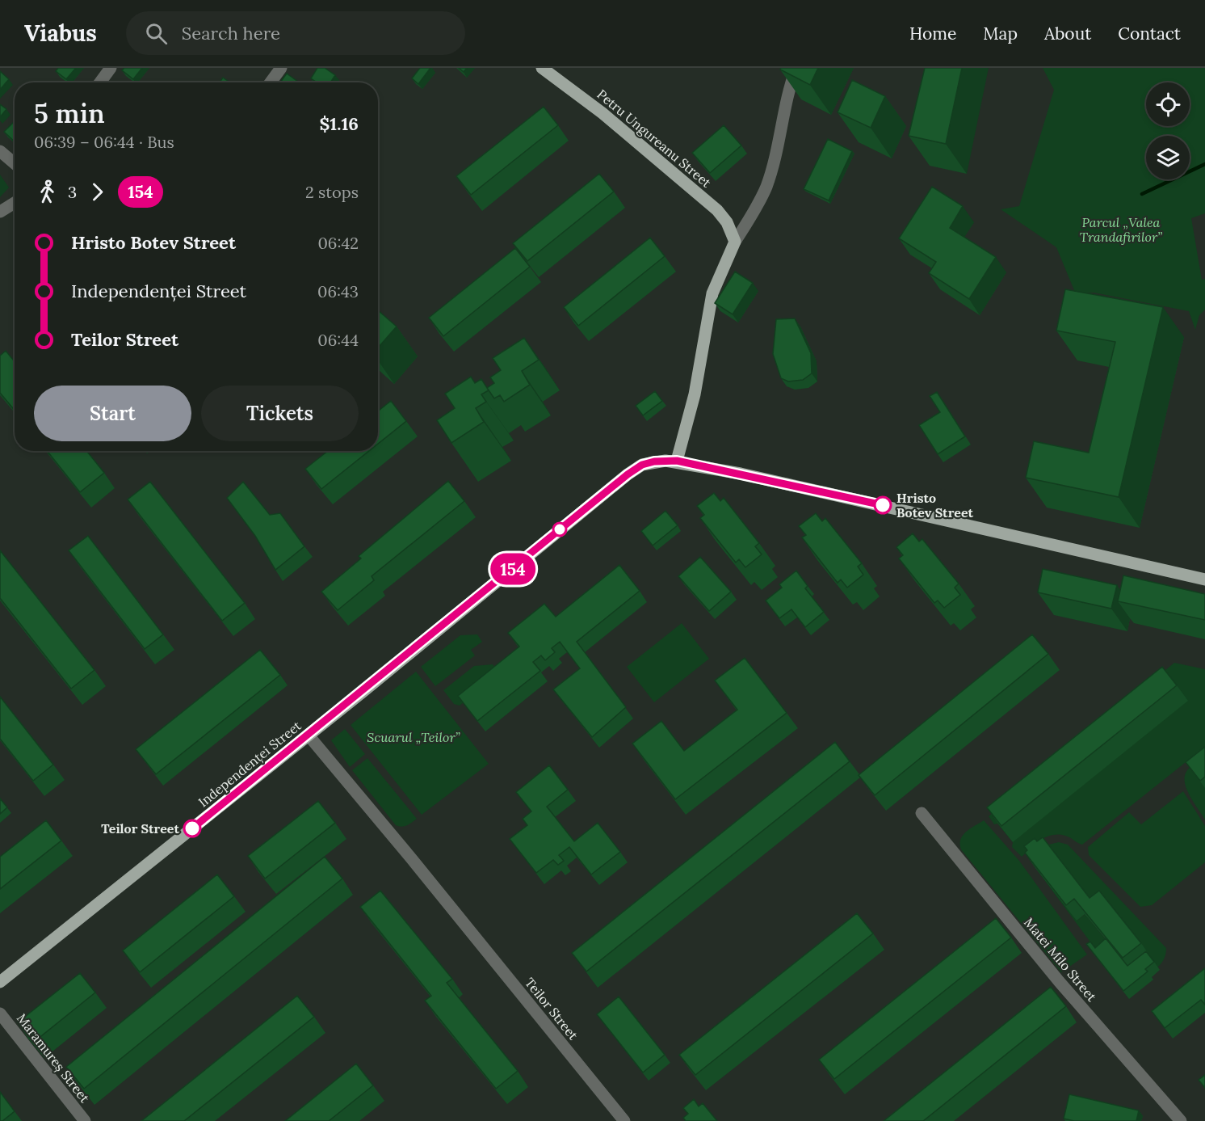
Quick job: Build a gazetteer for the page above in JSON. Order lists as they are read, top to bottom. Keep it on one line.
{"streets":{"main road":["Petru Ungureanu Street","Independenței Street"],"street":["Matei Milo Street","Teilor Street","Maramureș Street"]},"crossings":[["Independenței Street","Teilor Street"]],"parks":["Parcul „Valea Trandafirilor”","Scuarul „Teilor”"],"places":["Hristo Botev Street","Teilor Street"],"lines":["bus line 154"],"page":{"header":"Viabus","search":"Search here","nav":["Home","Map","About","Contact"],"on_map":"154","heading":["5 min","06:39 – 06:44 · Bus","$1.16"],"legs":["3","154","2 stops"],"list":[{"name":"Hristo Botev Street","value":"06:42"},{"name":"Independenței Street","value":"06:43"},{"name":"Teilor Street","value":"06:44"}],"buttons":["Start","Tickets"]}}
